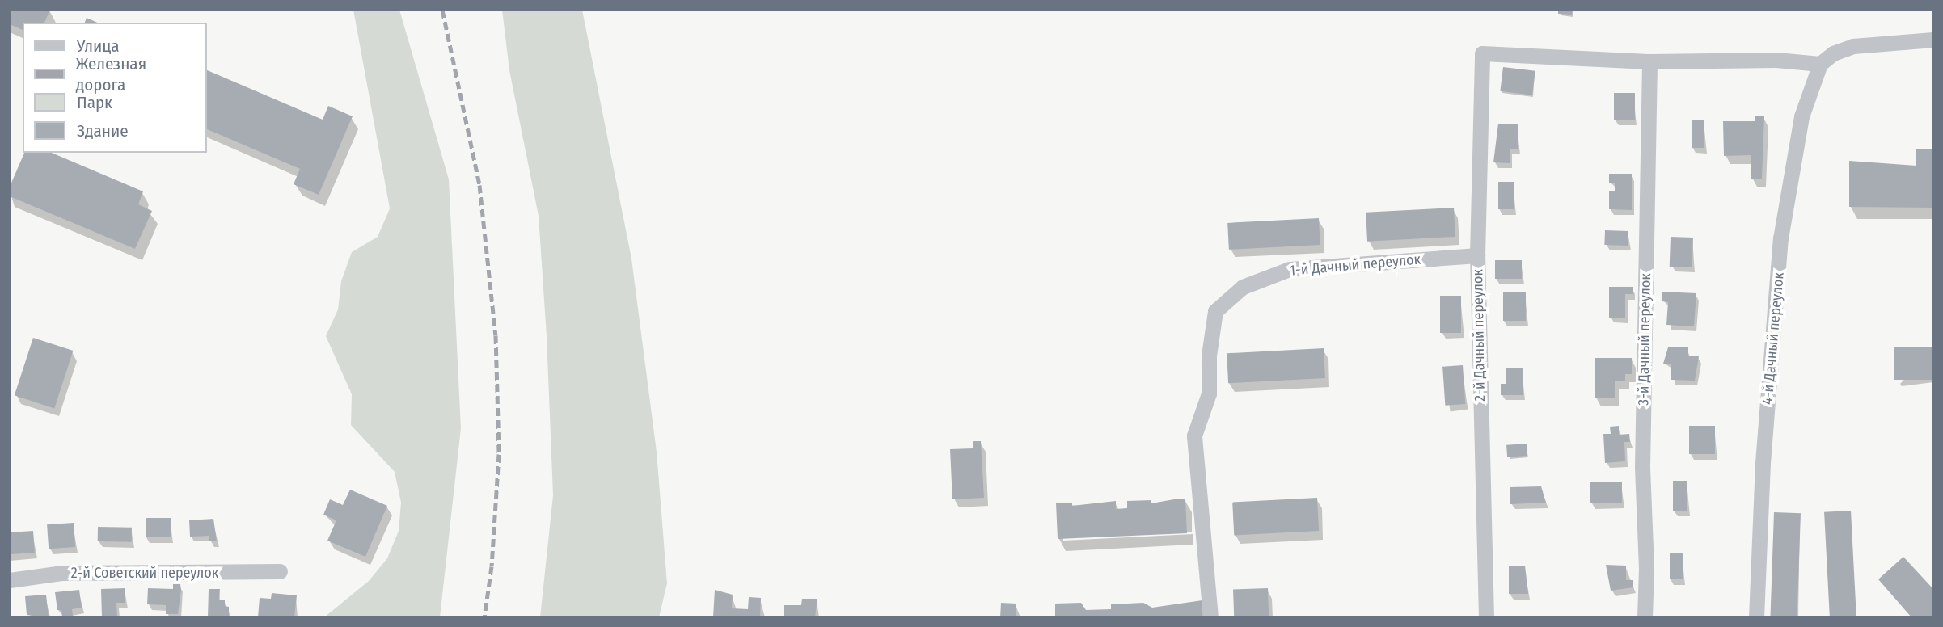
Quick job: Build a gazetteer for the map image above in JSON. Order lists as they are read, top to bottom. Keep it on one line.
{"streets":{"street":["1-й Дачный переулок","2-й Дачный переулок","4-й Дачный переулок","3-й Дачный переулок","2-й Советский переулок"]},"crossings":[["1-й Дачный переулок","2-й Дачный переулок"],["2-й Дачный переулок","3-й Дачный переулок"]],"legend":["Улица","Железная дорога","Парк","Здание"]}
